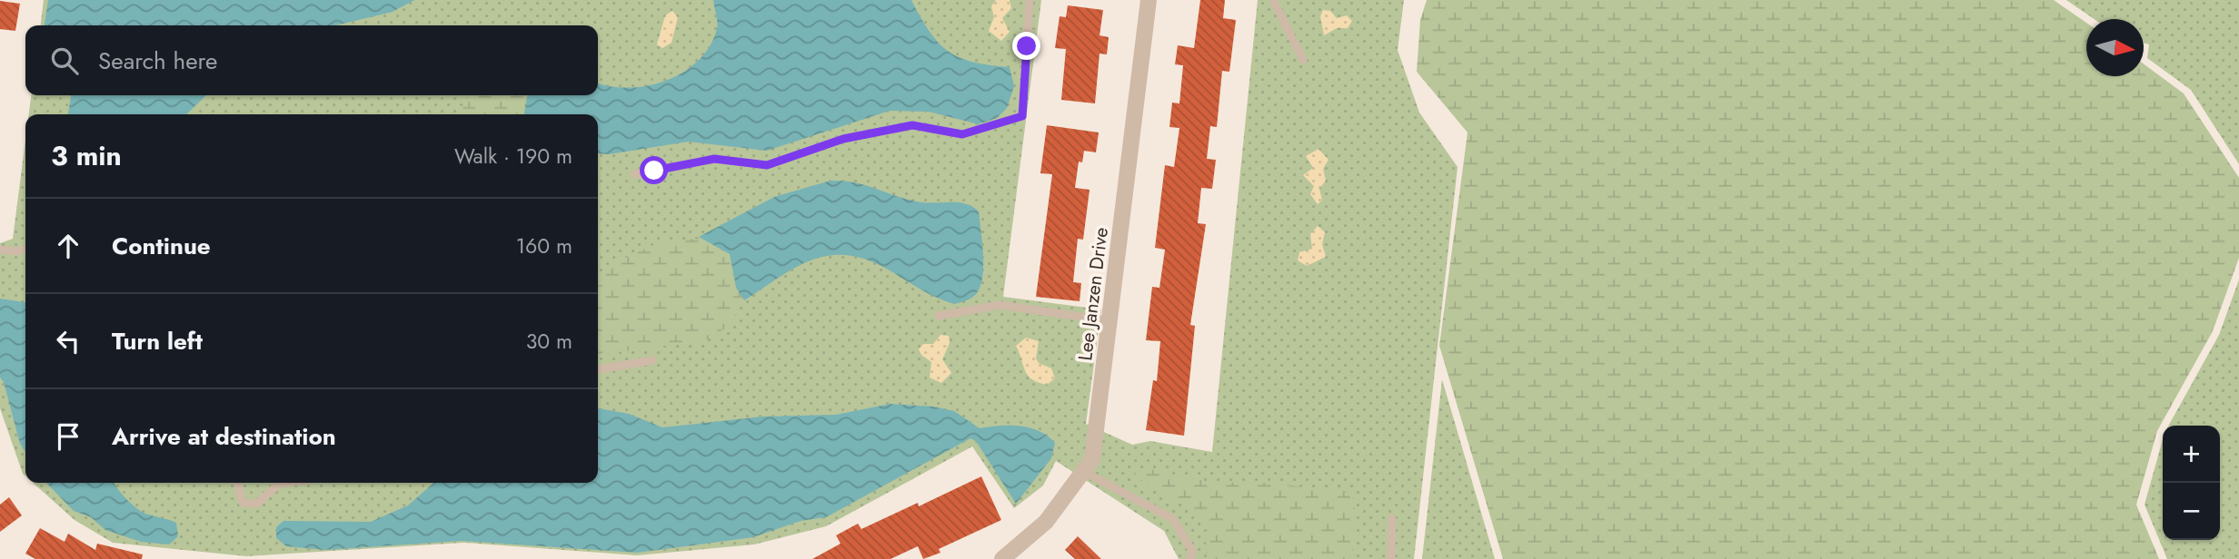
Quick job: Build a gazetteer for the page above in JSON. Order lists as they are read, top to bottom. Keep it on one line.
{"streets":{"street":["Lee Janzen Drive"]},"north":"right","page":{"search":"Search here","heading":["3 min","Walk · 190 m"],"list":[["Continue","160 m"],["Turn left","30 m"],"Arrive at destination"],"map_buttons":["+","−"]}}
